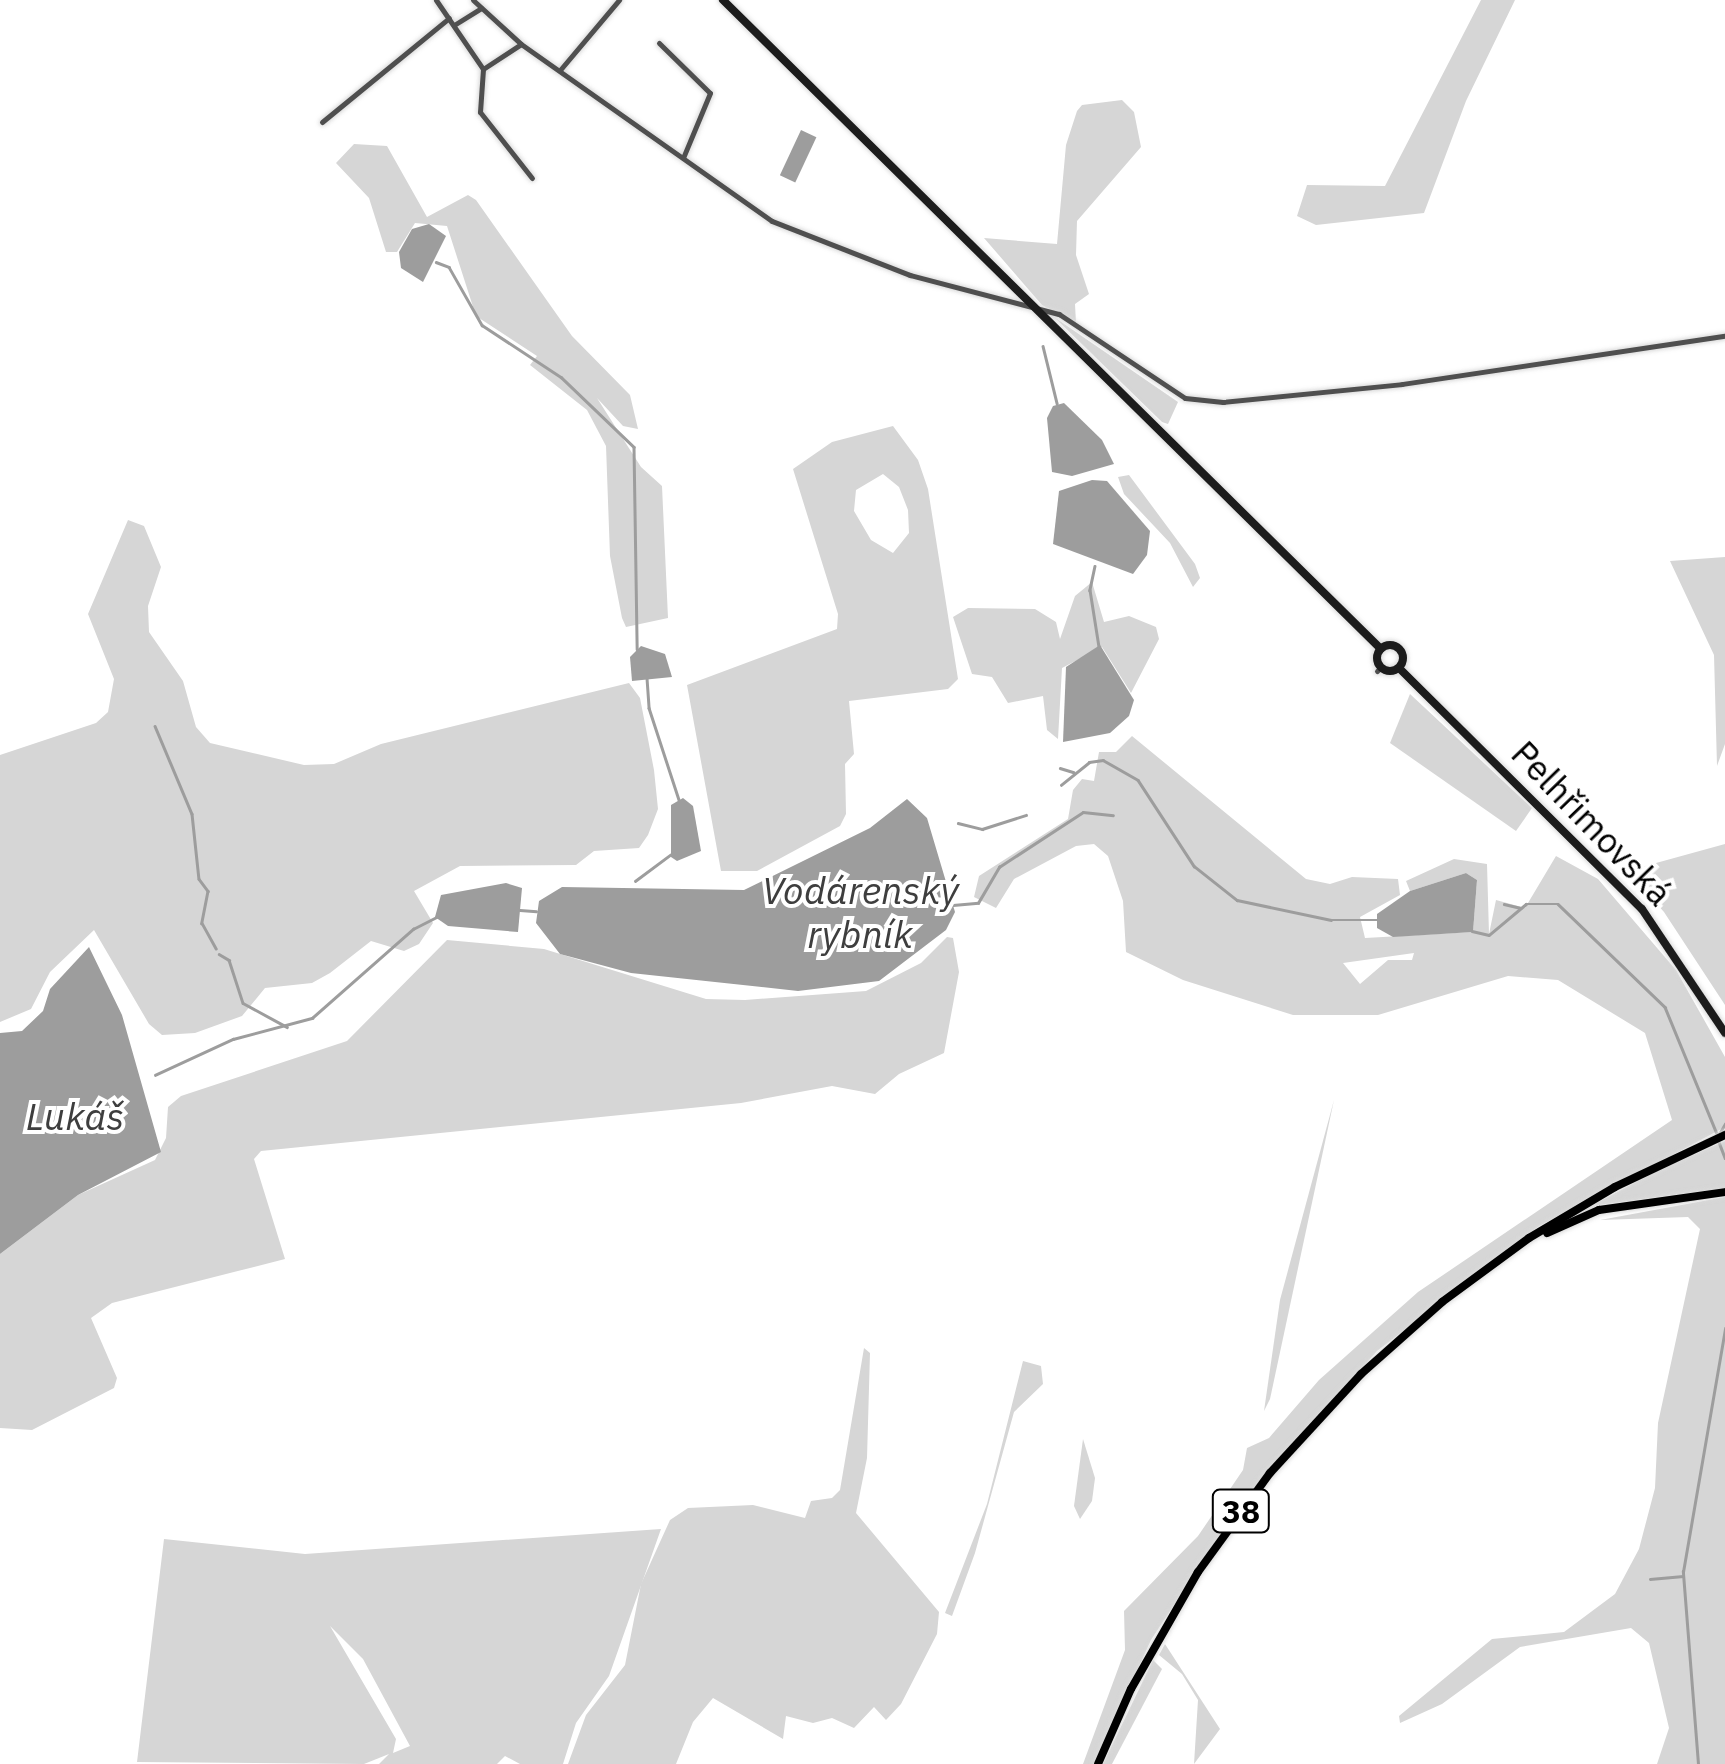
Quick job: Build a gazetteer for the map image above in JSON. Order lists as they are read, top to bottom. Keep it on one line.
{"streets":{"main road":["Pelhřimovská","38"]},"water":["Vodárenský rybník","Lukáš"]}
